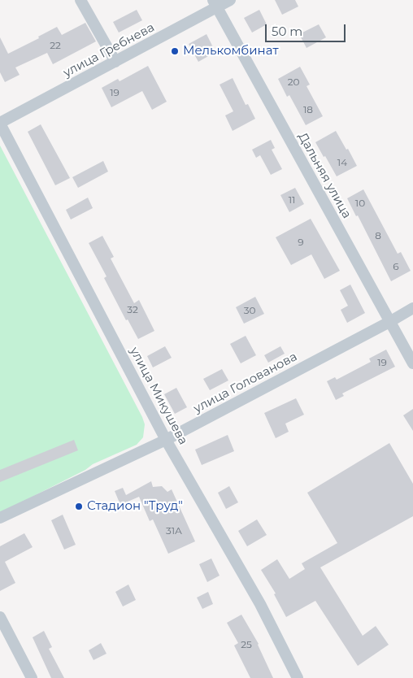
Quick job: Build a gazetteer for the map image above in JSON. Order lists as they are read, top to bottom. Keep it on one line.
{"streets":{"street":["улица Гребнева","Дальняя улица","улица Голованова","улица Микушева"]},"crossings":[["улица Гребнева","Дальняя улица"],["улица Гребнева","улица Микушева"],["Дальняя улица","улица Голованова"],["улица Голованова","улица Микушева"]],"places":["Мелькомбинат","Стадион \"Труд\""],"house_numbers":["22","20","19","18","14","11","10","8","9","6","32","30","19","31А","25"],"scale_bar":"50 m"}
